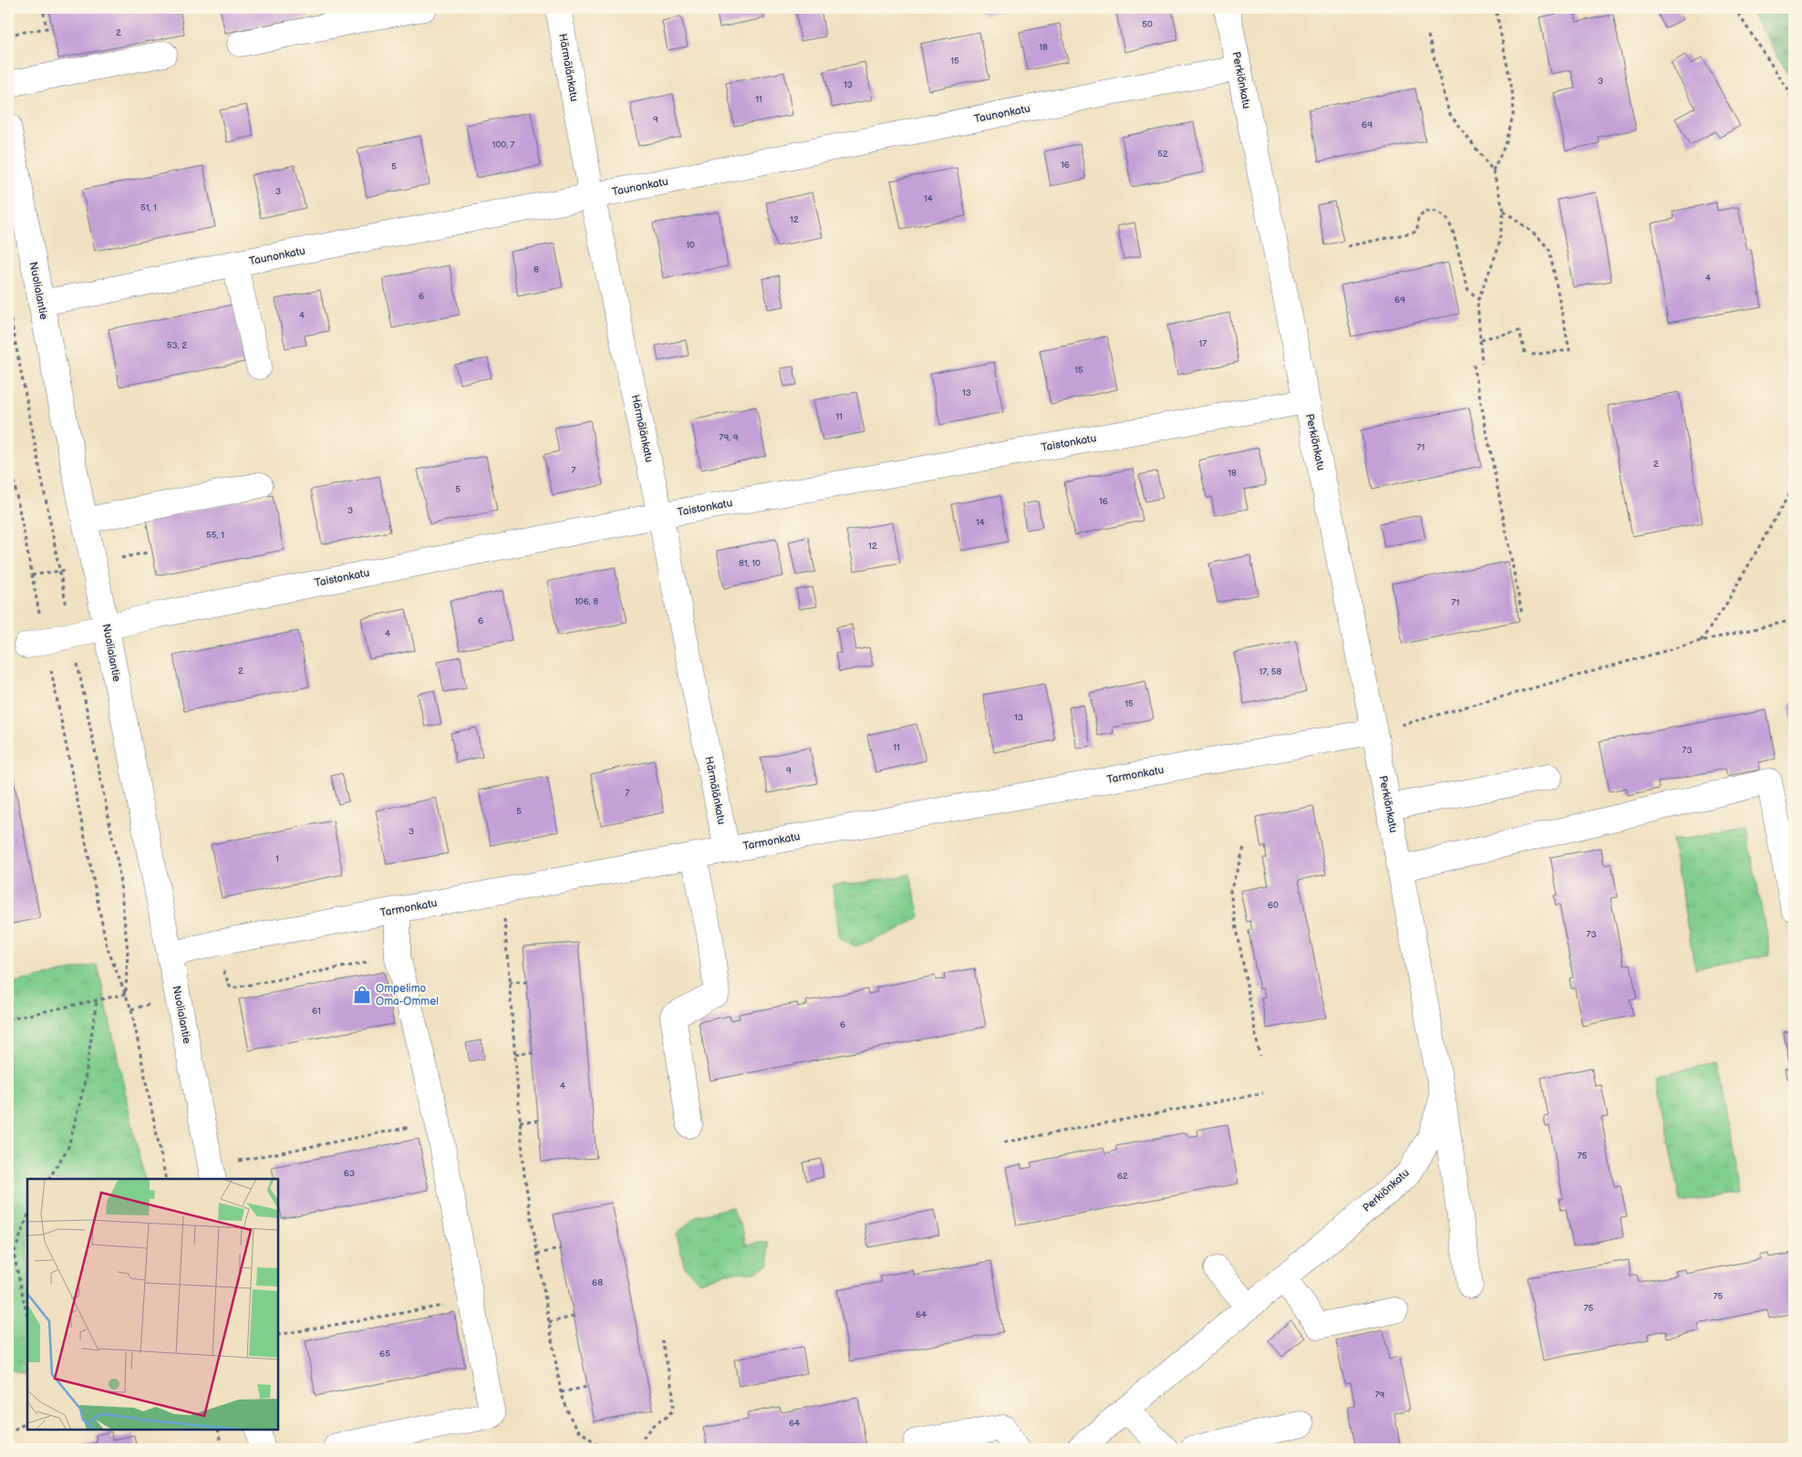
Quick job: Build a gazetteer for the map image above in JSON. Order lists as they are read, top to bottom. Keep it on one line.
{"streets":{"street":["Härmälänkatu","Perkiönkatu","Taunonkatu","Nuolialantie","Taistonkatu","Tarmonkatu"]},"crossings":[["Härmälänkatu","Taunonkatu"],["Härmälänkatu","Taistonkatu"],["Härmälänkatu","Tarmonkatu"],["Perkiönkatu","Taunonkatu"],["Perkiönkatu","Taistonkatu"],["Perkiönkatu","Tarmonkatu"],["Taunonkatu","Nuolialantie"],["Nuolialantie","Taistonkatu"],["Nuolialantie","Tarmonkatu"]],"places":{"shop":["Ompelimo Oma-Ommel"]},"house_numbers":["50","2","18","15","3","13","11","9","69","100, 7","52","16","5","3","14","51, 1","12","10","8","4","6","69","4","17","53, 2","15","13","11","79, 9","71","2","7","18","5","16","3","14","55, 1","12","81, 10","106, 8","71","6","4","2","17, 58","15","13","11","73","9","7","5","3","1","60","73","61","6","4","75","63","62","68","75","75","64","65","79","64"]}
